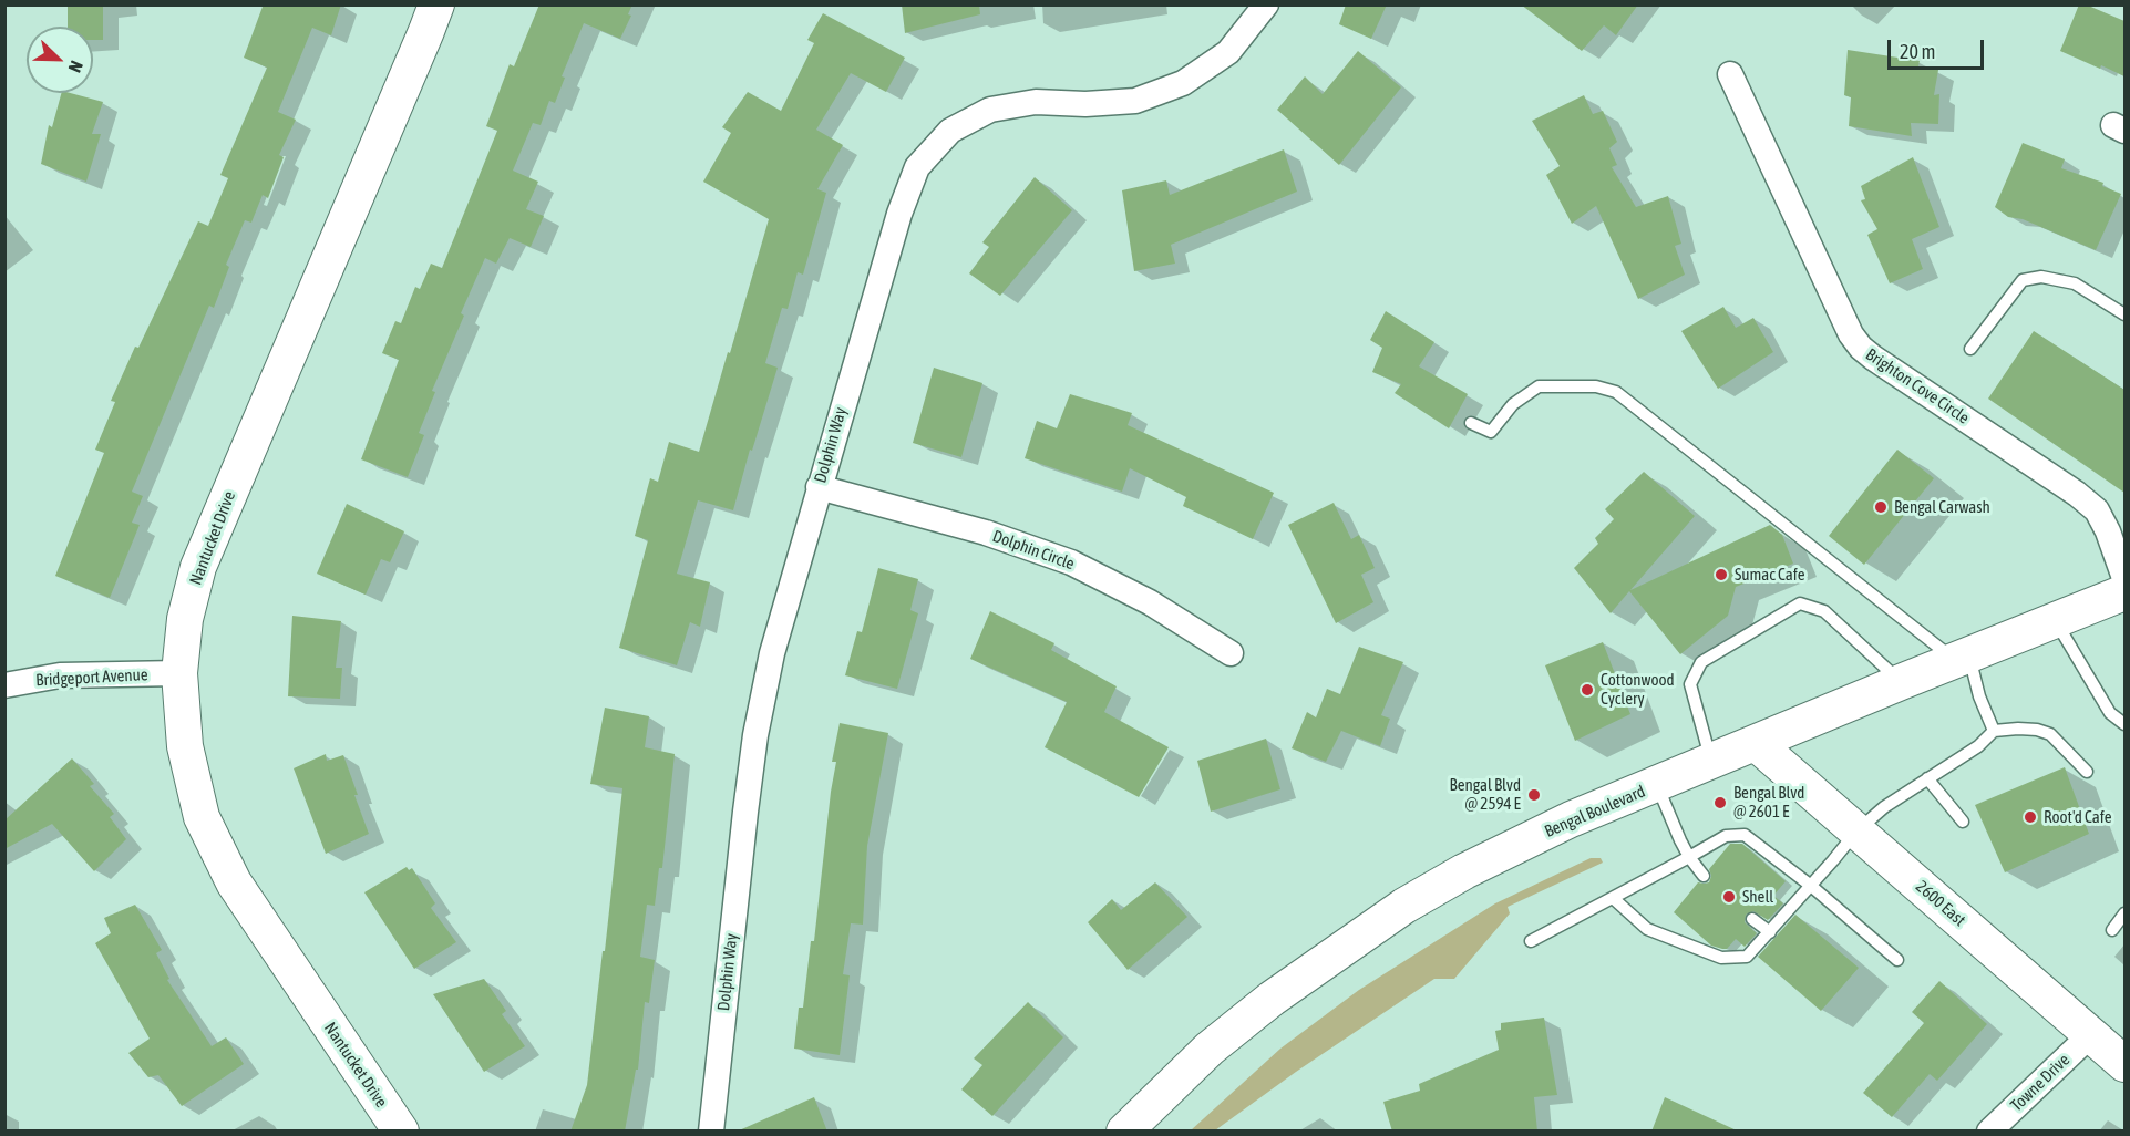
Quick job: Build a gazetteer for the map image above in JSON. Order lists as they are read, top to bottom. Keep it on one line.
{"streets":{"street":["Brighton Cove Circle","Dolphin Way","Nantucket Drive","Dolphin Circle","Bridgeport Avenue","Bengal Boulevard","2600 East","Towne Drive"]},"crossings":[["Dolphin Way","Dolphin Circle"],["Nantucket Drive","Bridgeport Avenue"],["Bengal Boulevard","2600 East"],["2600 East","Towne Drive"]],"places":["Bengal Carwash","Sumac Cafe","Cottonwood Cyclery","Bengal Blvd @ 2594 E","Bengal Blvd @ 2601 E","Root'd Cafe","Shell"],"scale_bar":"20 m","north":"bottom right"}
